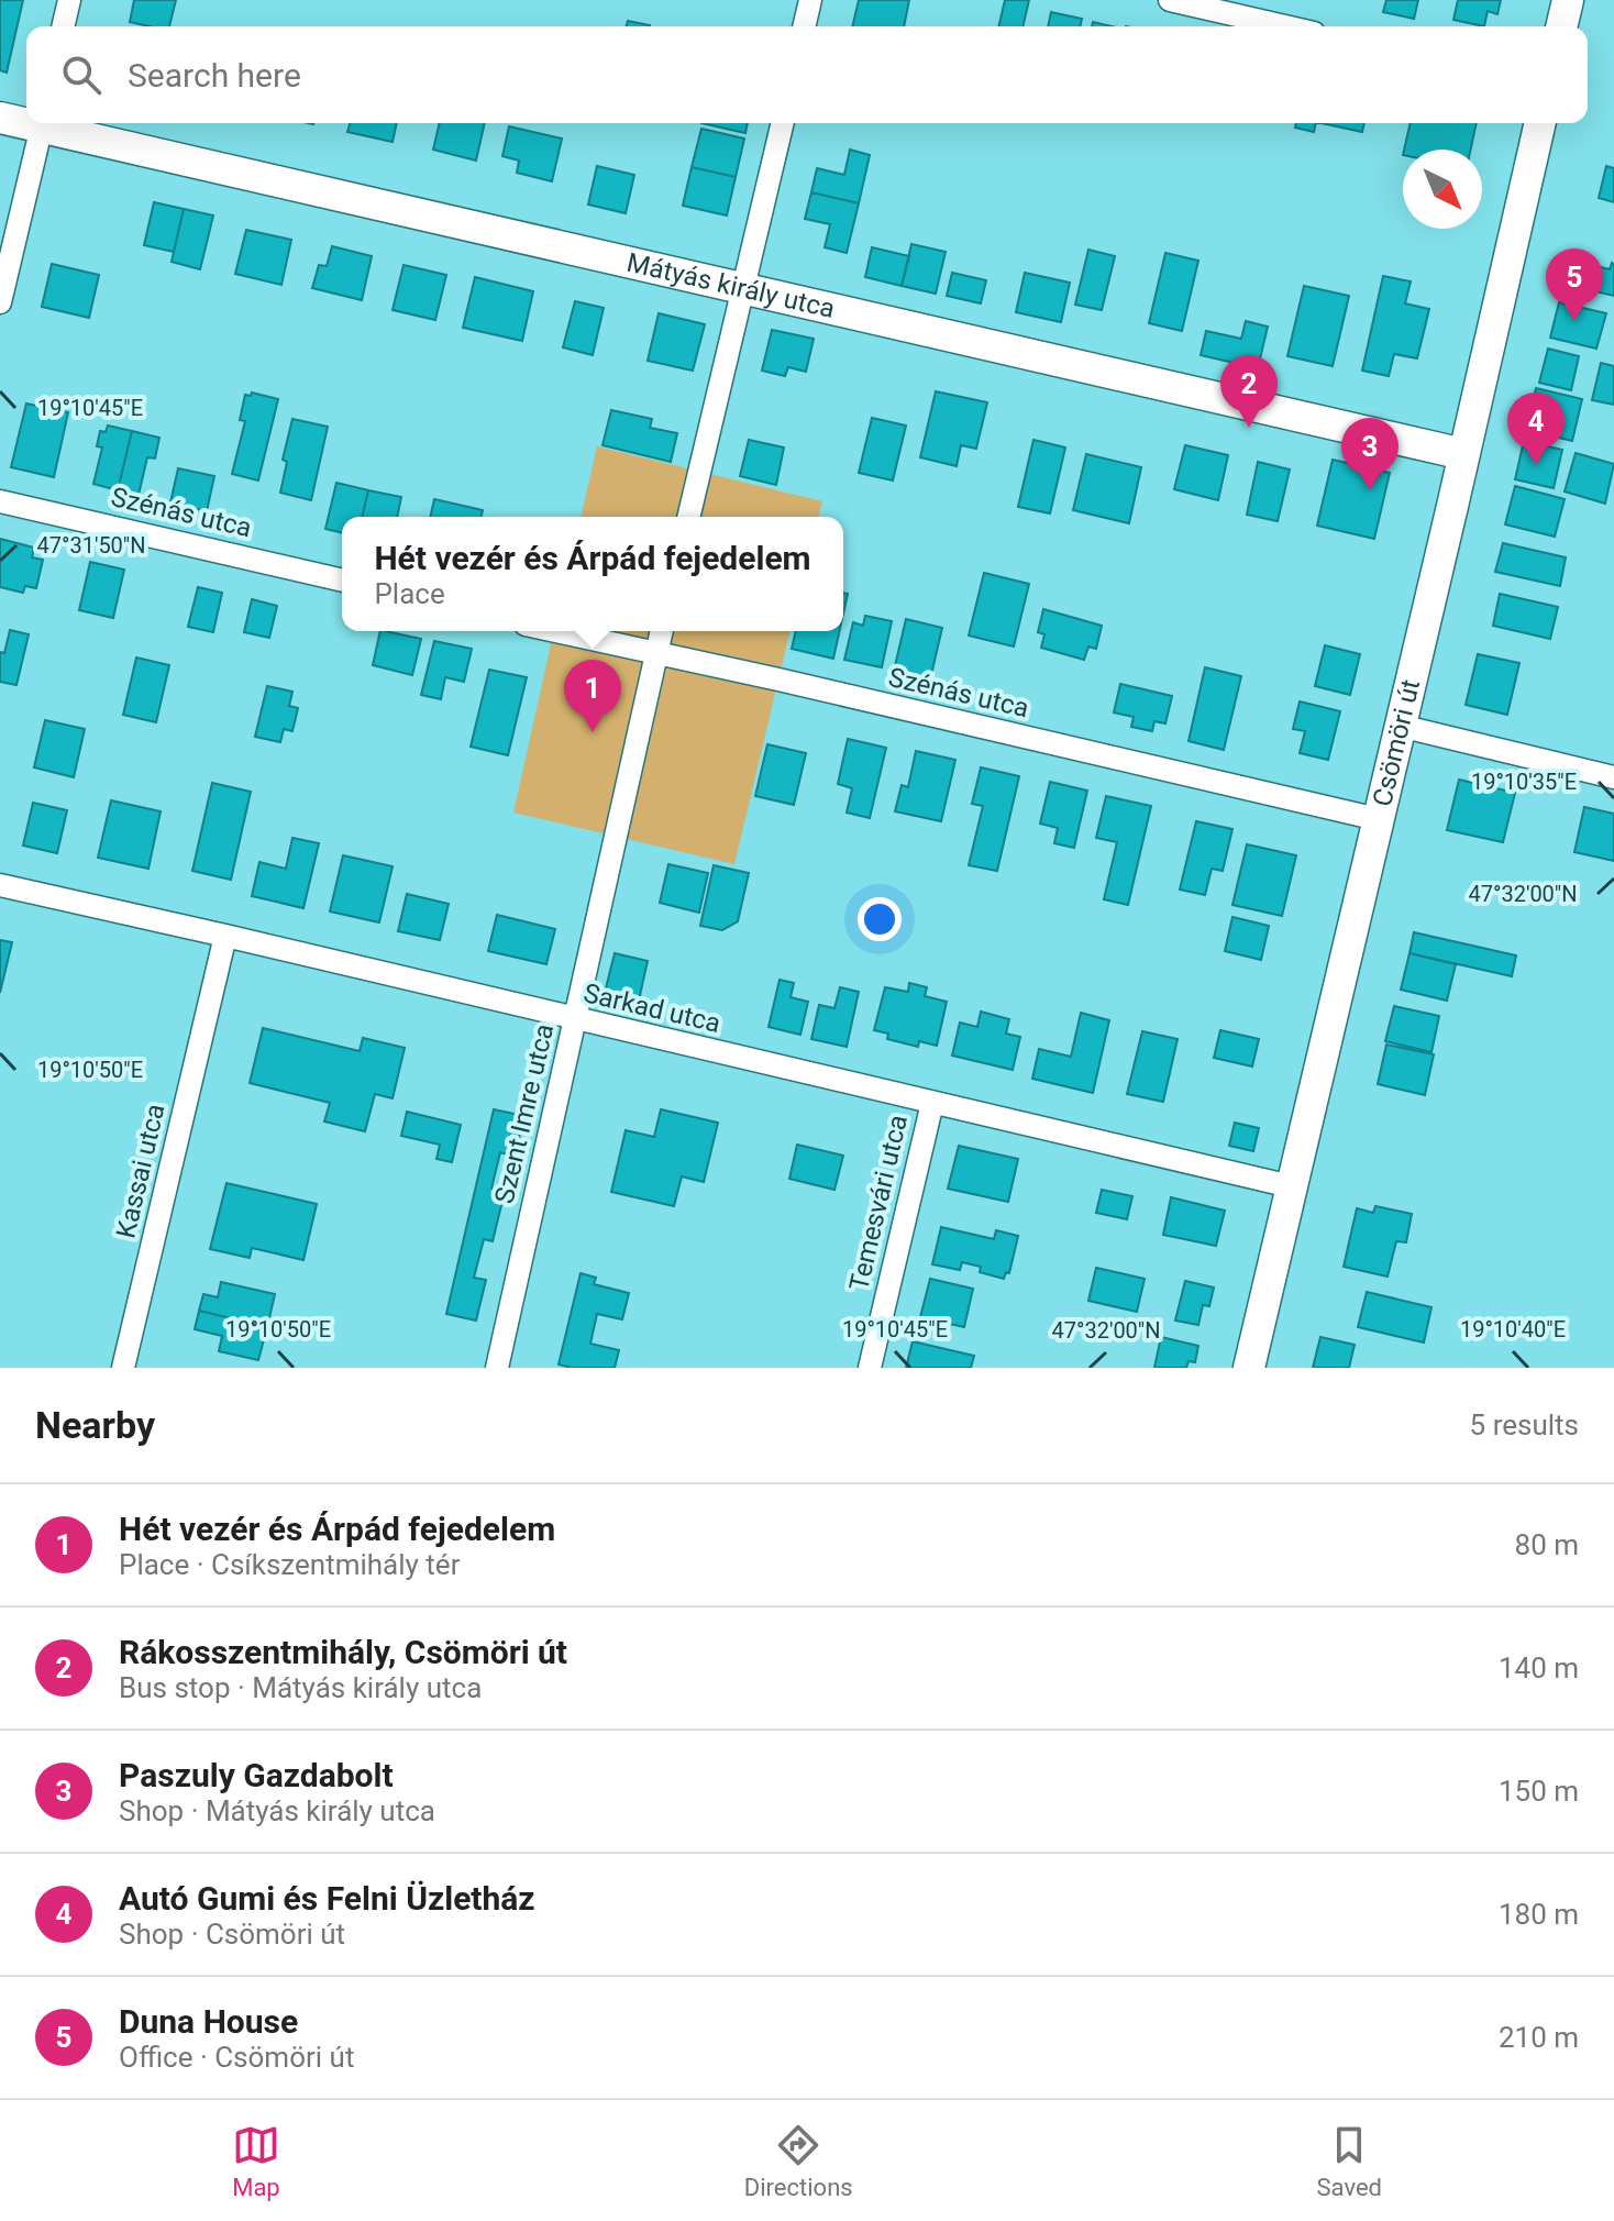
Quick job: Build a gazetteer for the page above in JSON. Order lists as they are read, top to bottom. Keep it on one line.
{"streets":{"street":["Mátyás király utca","Szénás utca","Csömöri út","Sarkad utca","Szent Imre utca","Kassai utca","Temesvári utca"]},"crossings":[["Mátyás király utca","Csömöri út"],["Szénás utca","Csömöri út"],["Szénás utca","Szent Imre utca"],["Csömöri út","Sarkad utca"],["Sarkad utca","Szent Imre utca"],["Sarkad utca","Kassai utca"],["Sarkad utca","Temesvári utca"]],"north":"bottom right","page":{"search":"Search here","pins":["5","2","4","3","1"],"popup":["Hét vezér és Árpád fejedelem","Place"],"heading":["Nearby","5 results"],"list":[{"mark":"1","name":"Hét vezér és Árpád fejedelem","note":"Place · Csíkszentmihály tér","value":"80 m"},{"mark":"2","name":"Rákosszentmihály, Csömöri út","note":"Bus stop · Mátyás király utca","value":"140 m"},{"mark":"3","name":"Paszuly Gazdabolt","note":"Shop · Mátyás király utca","value":"150 m"},{"mark":"4","name":"Autó Gumi és Felni Üzletház","note":"Shop · Csömöri út","value":"180 m"},{"mark":"5","name":"Duna House","note":"Office · Csömöri út","value":"210 m"}],"nav":["Map","Directions","Saved"]},"coordinates":["19°10'45\"E","47°31'50\"N","19°10'35\"E","47°32'00\"N","19°10'50\"E","19°10'40\"E"]}
